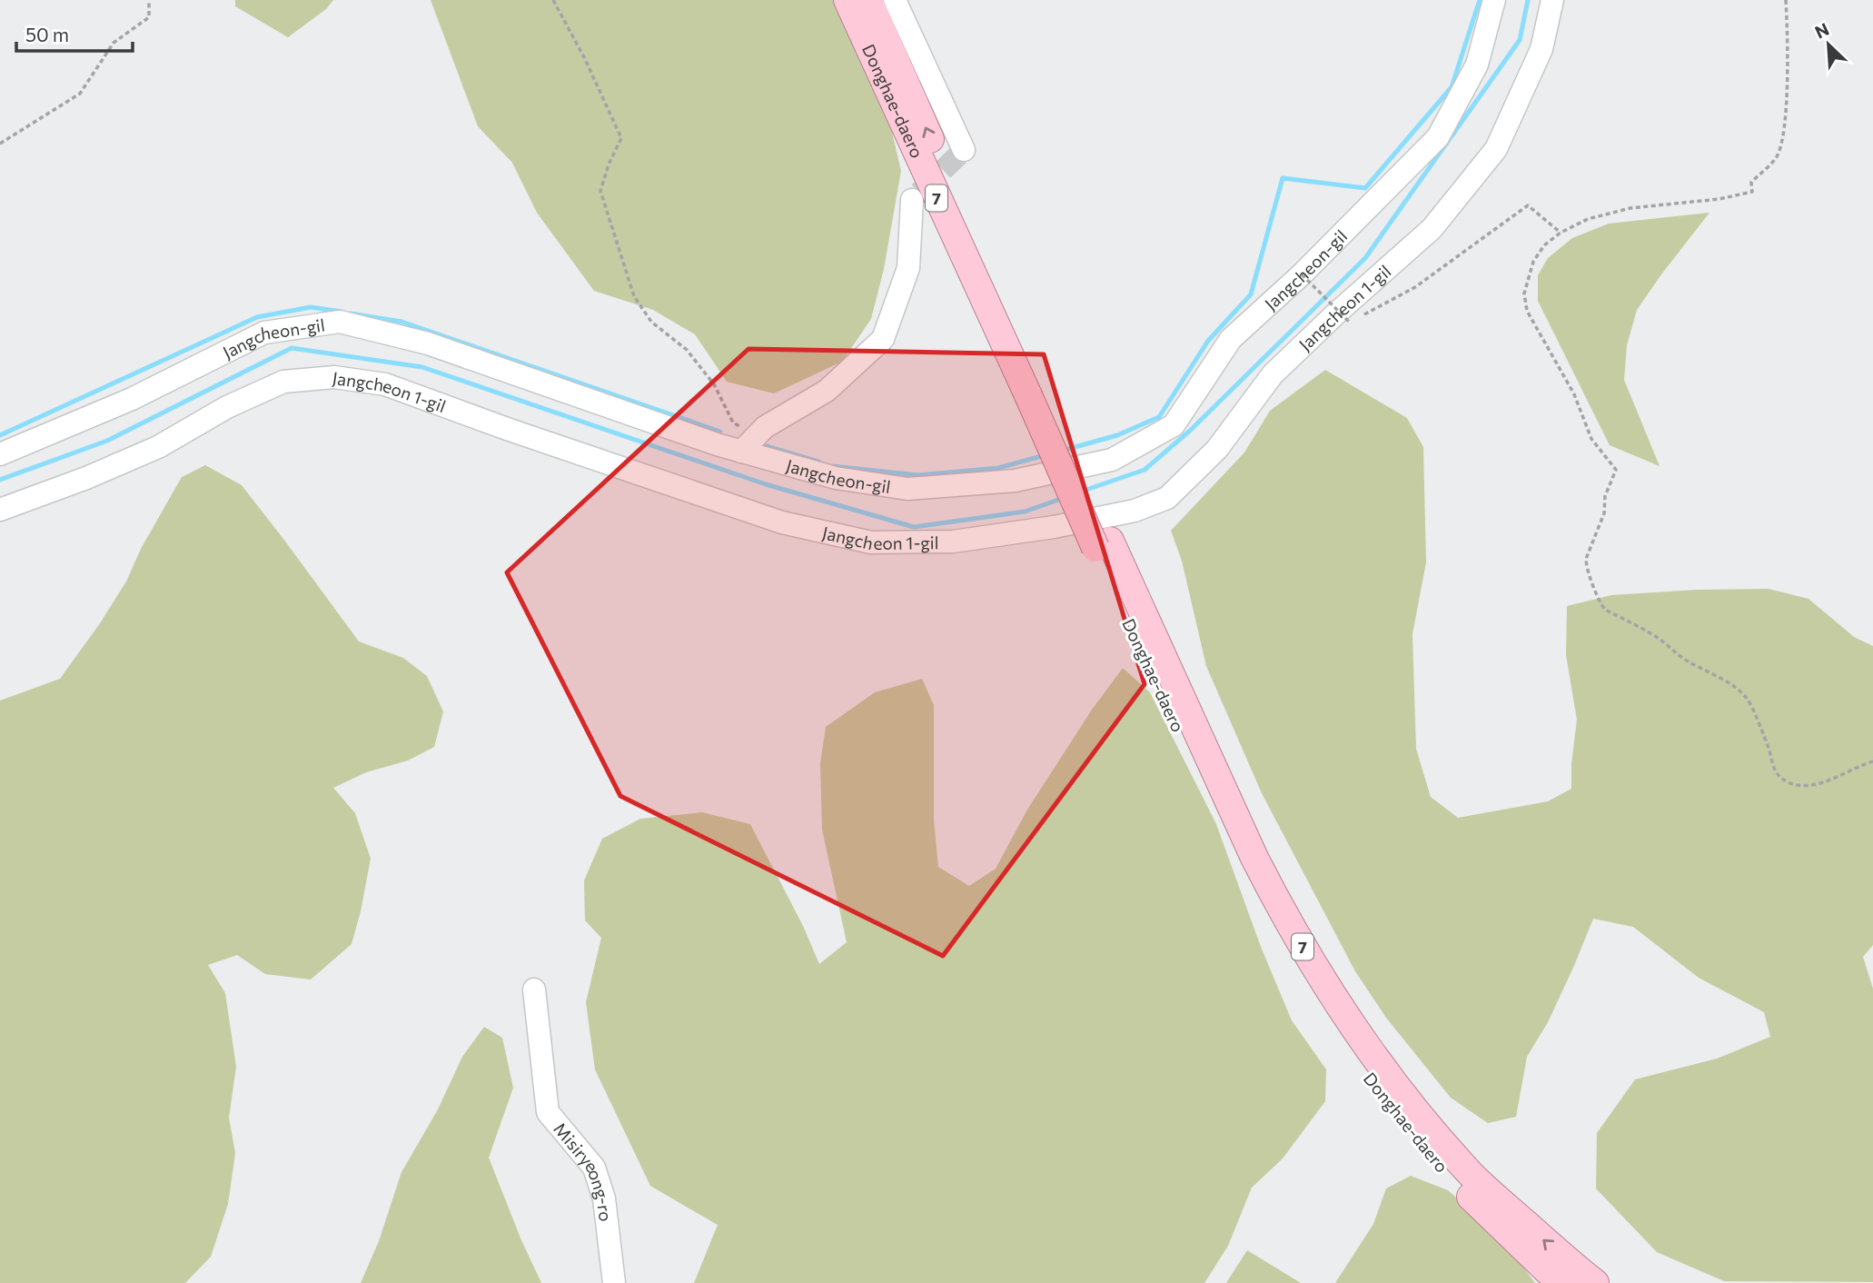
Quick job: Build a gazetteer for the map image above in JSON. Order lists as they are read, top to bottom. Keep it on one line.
{"streets":{"main road":["Donghae-daero","7"],"street":["Jangcheon-gil","Jangcheon 1-gil","Misiryeong-ro"]},"scale_bar":"50 m","north":"top left"}
